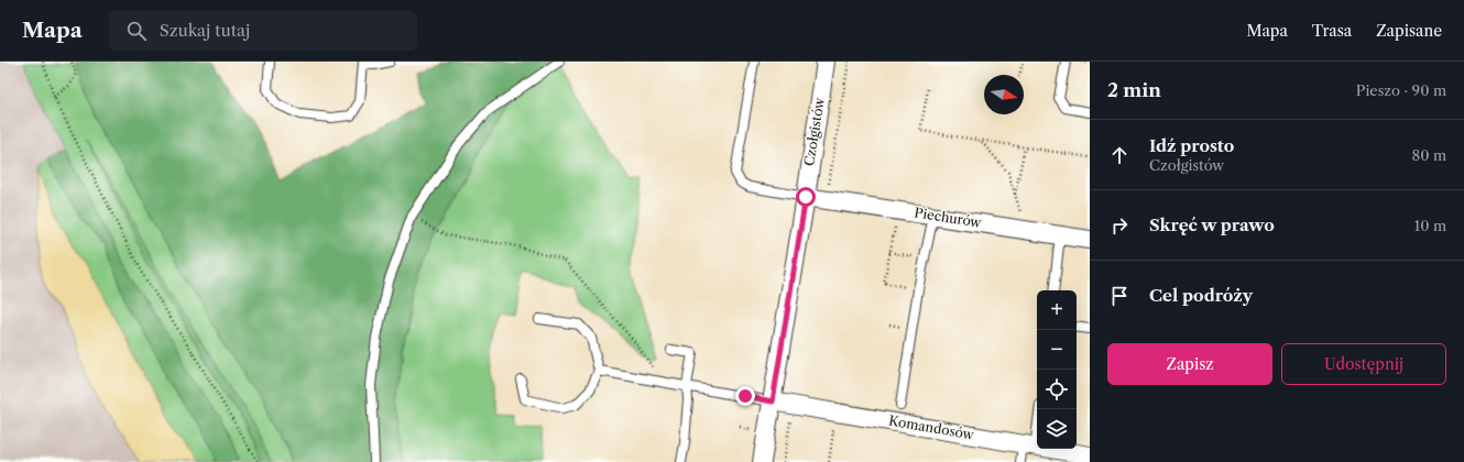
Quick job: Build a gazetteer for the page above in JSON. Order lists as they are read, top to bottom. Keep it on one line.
{"streets":{"street":["Czołgistów","Piechurów","Komandosów"]},"crossings":[["Czołgistów","Piechurów"],["Czołgistów","Komandosów"]],"north":"right","page":{"header":"Mapa","search":"Szukaj tutaj","nav":["Mapa","Trasa","Zapisane"],"heading":["2 min","Pieszo · 90 m"],"list":[["Idź prosto","Czołgistów","80 m"],["Skręć w prawo","10 m"],"Cel podróży"],"map_buttons":["+","−"],"buttons":["Zapisz","Udostępnij"]}}
